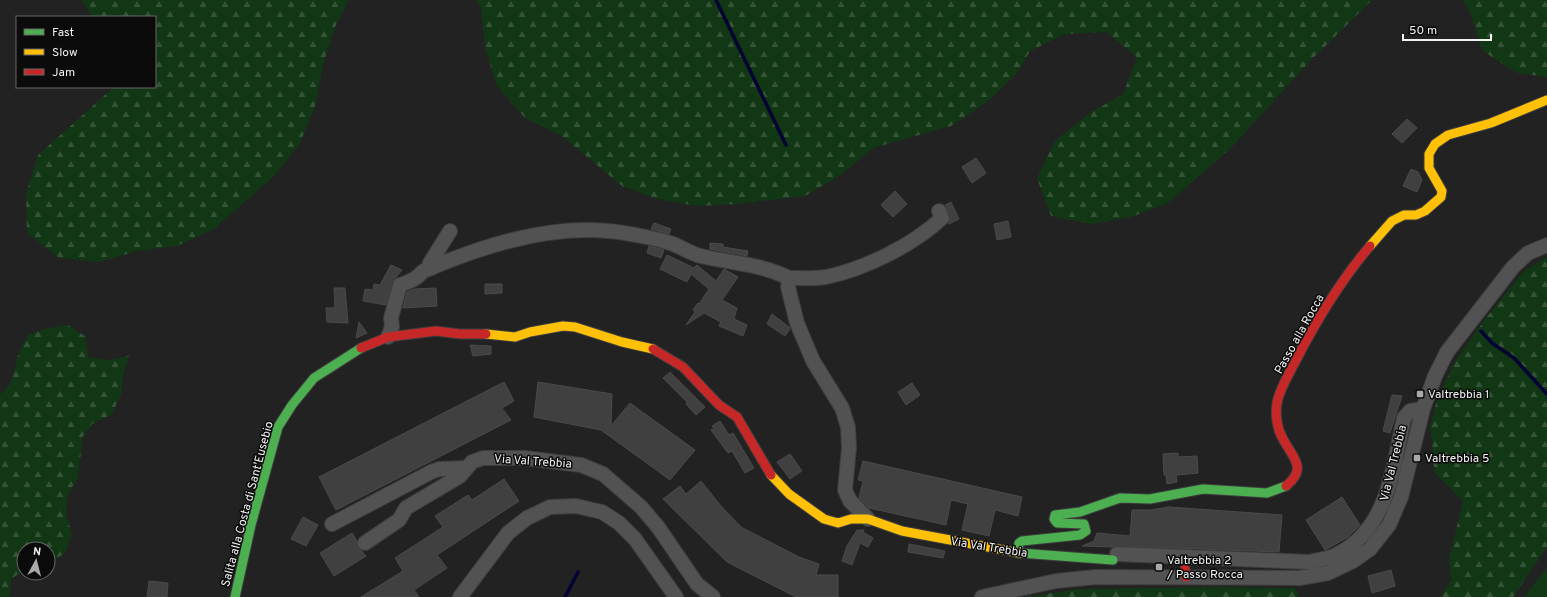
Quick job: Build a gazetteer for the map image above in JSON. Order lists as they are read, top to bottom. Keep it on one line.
{"streets":{"street":["Passo alla Rocca","Via Val Trebbia","Salita alla Costa di Sant'Eusebio"]},"crossings":[["Passo alla Rocca","Via Val Trebbia"],["Via Val Trebbia","Salita alla Costa di Sant'Eusebio"]],"places":{"transit":["Valtrebbia 1","Valtrebbia 5","Valtrebbia 2 / Passo Rocca"]},"legend":["Fast","Slow","Jam"],"scale_bar":"50 m","north":"top"}
